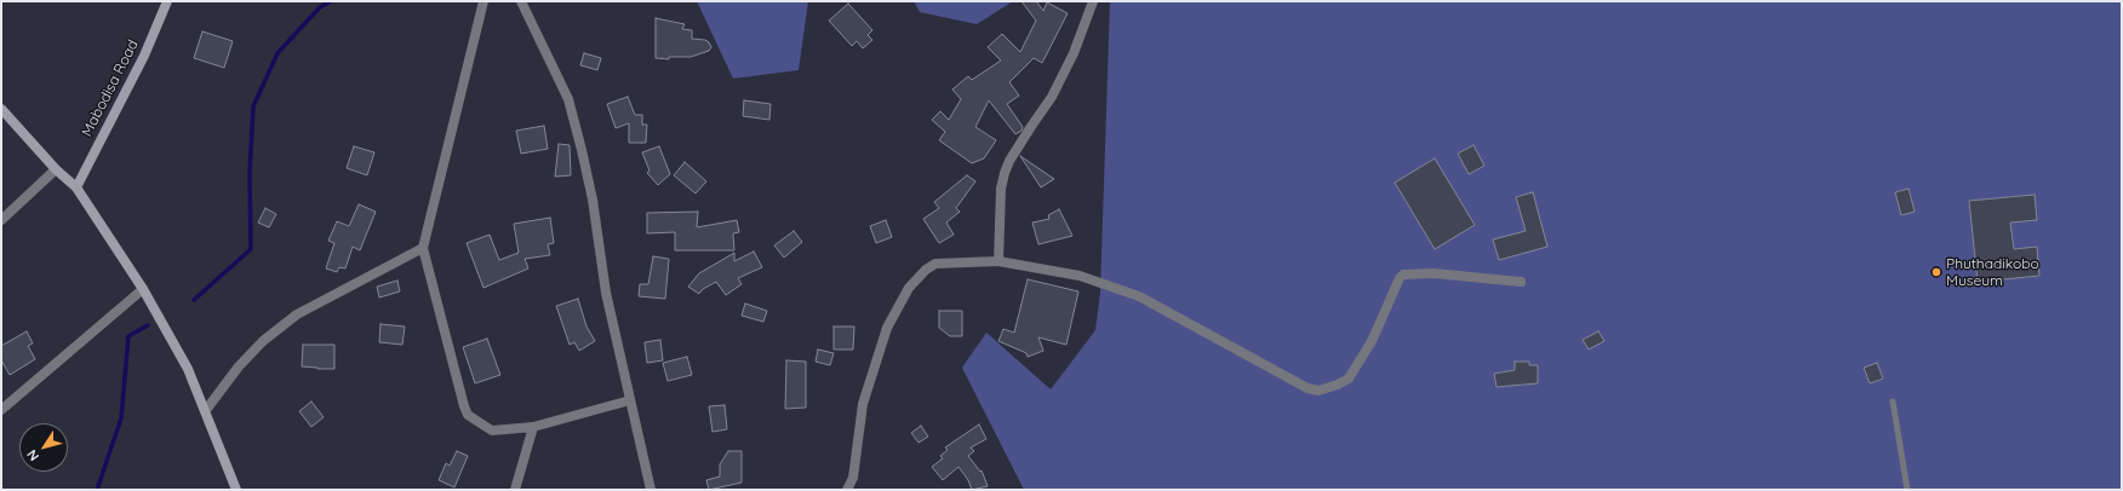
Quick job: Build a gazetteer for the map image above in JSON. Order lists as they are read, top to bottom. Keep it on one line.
{"streets":{"street":["Mabodisa Road"]},"places":["Phuthadikobo Museum"],"north":"bottom left"}
